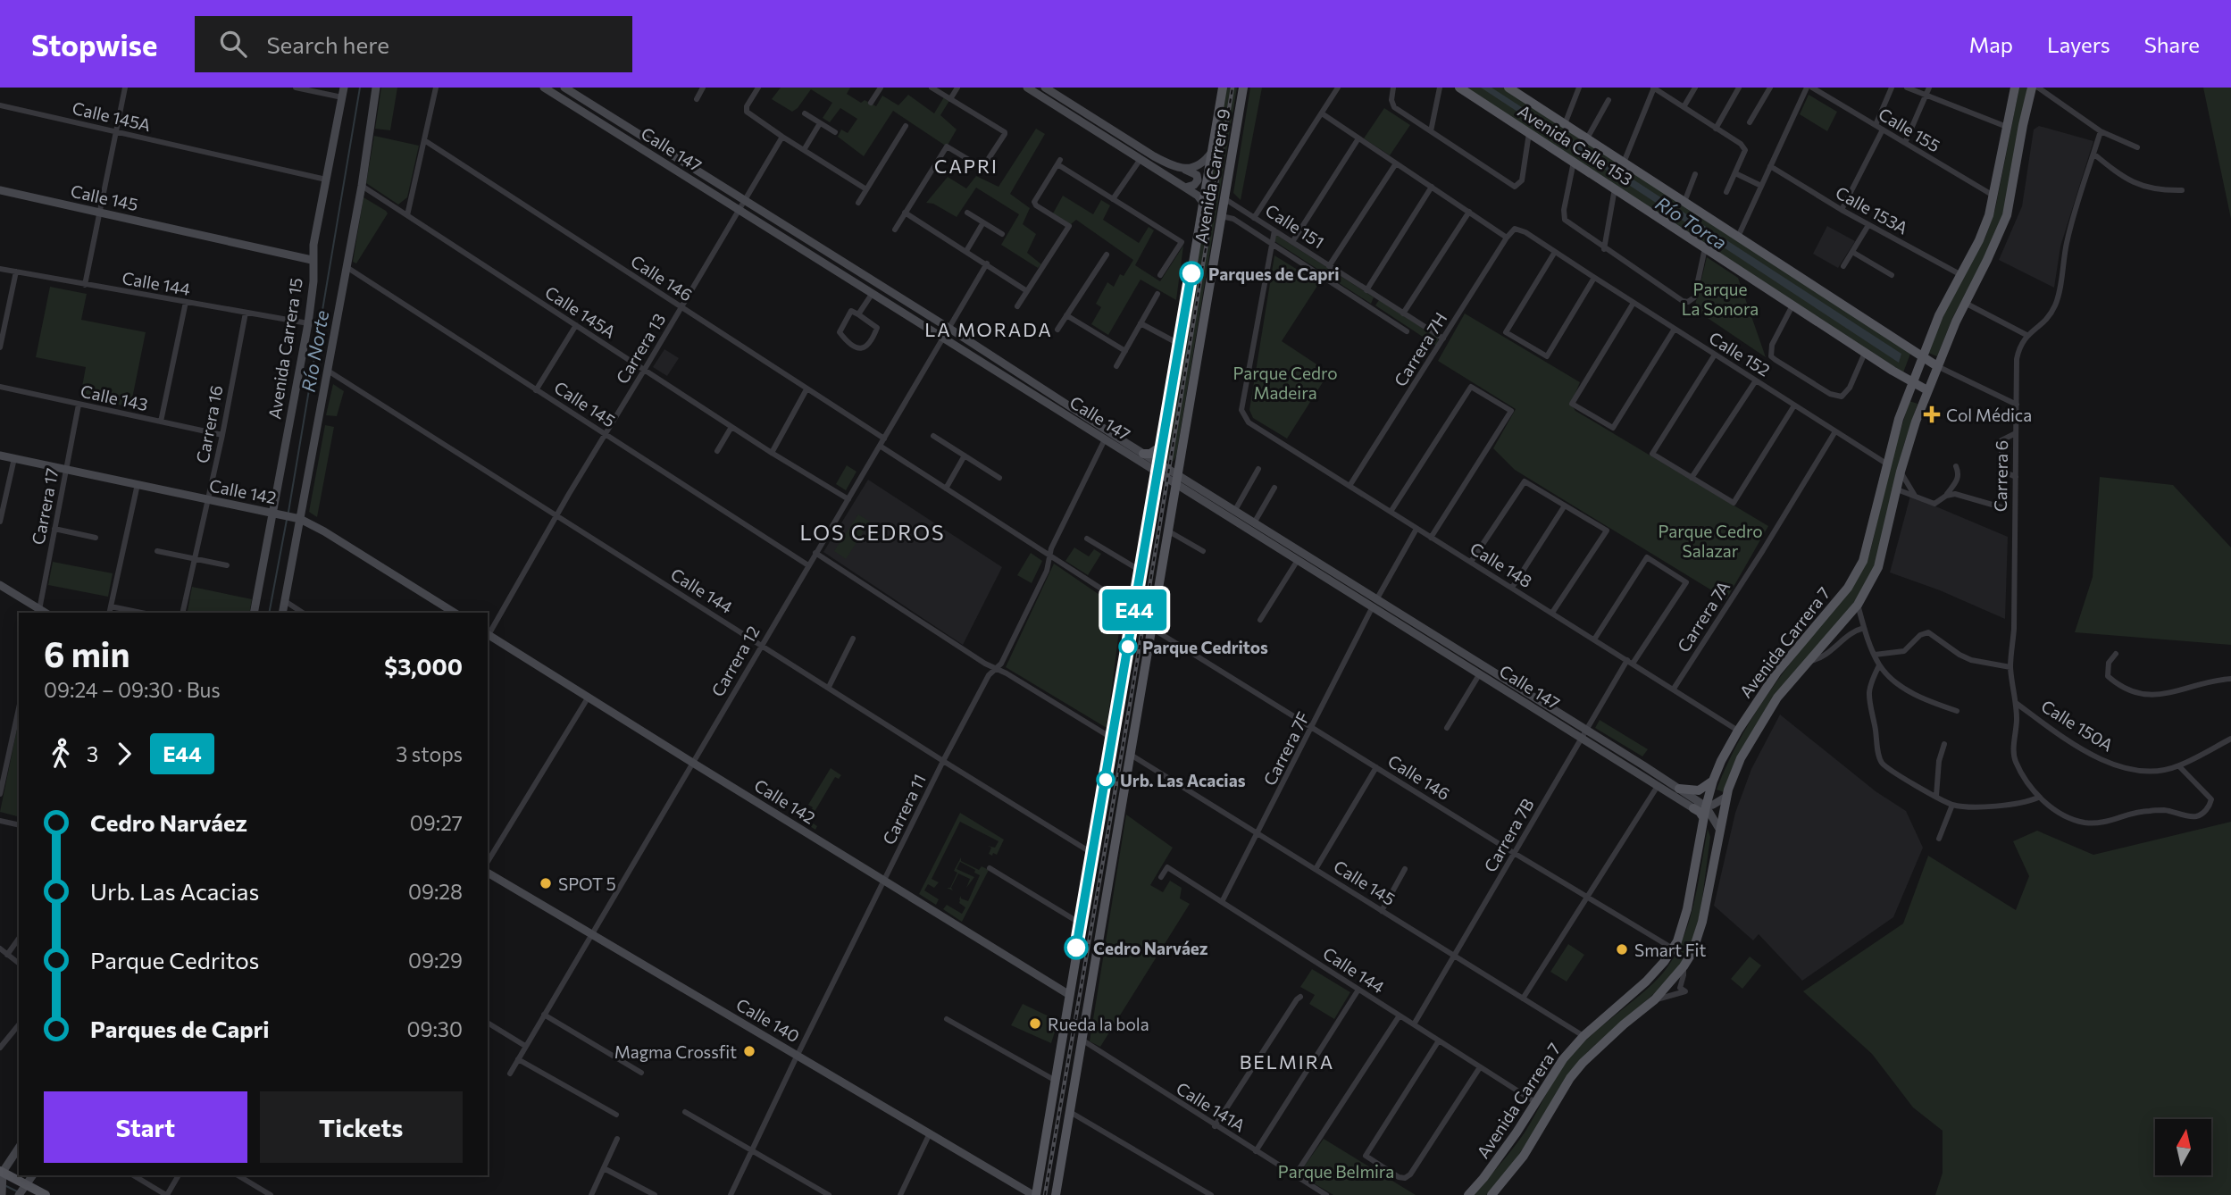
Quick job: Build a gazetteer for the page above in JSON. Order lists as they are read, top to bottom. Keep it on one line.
{"streets":{"main road":["Avenida Calle 153","Calle 147","Avenida Carrera 9","Calle 145","Avenida Carrera 15","Calle 142","Avenida Carrera 7","Calle 140"],"street":["Calle 145A","Calle 155","Calle 153A","Calle 151","Calle 146","Calle 144","Carrera 13","Carrera 7H","Calle 152","Calle 143","Carrera 16","Carrera 6","Carrera 17","Calle 148","Carrera 7A","Carrera 12","Calle 150A","Carrera 7F","Carrera 11","Carrera 7B","Calle 141A"]},"crossings":[["Calle 145A","Avenida Carrera 15"],["Calle 145A","Carrera 13"],["Calle 145A","Carrera 12"],["Calle 155","Avenida Carrera 7"],["Avenida Calle 153","Avenida Carrera 7"],["Calle 147","Avenida Carrera 9"],["Calle 147","Carrera 13"],["Calle 147","Avenida Carrera 7"],["Calle 147","Carrera 12"],["Calle 147","Carrera 7F"],["Calle 147","Carrera 11"],["Calle 147","Carrera 7B"],["Avenida Carrera 9","Calle 145"],["Avenida Carrera 9","Calle 151"],["Avenida Carrera 9","Calle 146"],["Avenida Carrera 9","Calle 144"],["Avenida Carrera 9","Calle 142"],["Avenida Carrera 9","Calle 140"],["Avenida Carrera 9","Calle 141A"],["Calle 145","Avenida Carrera 15"],["Calle 145","Carrera 13"],["Calle 145","Avenida Carrera 7"],["Calle 145","Carrera 12"],["Calle 145","Carrera 7F"],["Calle 145","Carrera 7B"],["Calle 153A","Avenida Carrera 7"],["Calle 151","Carrera 7H"],["Calle 151","Calle 148"],["Calle 146","Carrera 13"],["Calle 146","Avenida Carrera 7"],["Calle 146","Carrera 12"],["Calle 146","Carrera 7F"],["Calle 146","Carrera 7B"],["Calle 144","Avenida Carrera 15"],["Calle 144","Carrera 13"],["Calle 144","Carrera 16"],["Calle 144","Avenida Carrera 7"],["Calle 144","Carrera 12"],["Calle 144","Carrera 7F"],["Calle 144","Carrera 11"],["Calle 144","Carrera 7B"],["Avenida Carrera 15","Calle 142"],["Carrera 7H","Calle 152"],["Carrera 7H","Calle 148"],["Calle 152","Carrera 7A"],["Calle 152","Avenida Carrera 7"],["Calle 143","Carrera 16"],["Calle 143","Carrera 17"],["Carrera 16","Calle 142"],["Carrera 6","Calle 150A"],["Calle 142","Carrera 17"],["Calle 142","Carrera 12"],["Calle 142","Carrera 11"],["Calle 148","Carrera 7A"],["Calle 148","Avenida Carrera 7"],["Calle 148","Carrera 7B"],["Carrera 12","Calle 140"],["Carrera 11","Calle 140"]],"districts":["CAPRI","LA MORADA","LOS CEDROS","BELMIRA"],"water":["Río Torca","Río Norte"],"parks":["Parque La Sonora","Parque Cedro Madeira","Parque Cedro Salazar","Parque Belmira"],"places":{"other":["Parques de Capri","Parque Cedritos","Urb. Las Acacias","SPOT 5","Cedro Narváez","Smart Fit","Rueda la bola","Magma Crossfit"],"health":["Col Médica"]},"lines":["bus line E44"],"north":"top","page":{"header":"Stopwise","search":"Search here","nav":["Map","Layers","Share"],"on_map":"E44","heading":["6 min","09:24 – 09:30 · Bus","$3,000"],"legs":["3","E44","3 stops"],"list":[{"name":"Cedro Narváez","value":"09:27"},{"name":"Urb. Las Acacias","value":"09:28"},{"name":"Parque Cedritos","value":"09:29"},{"name":"Parques de Capri","value":"09:30"}],"buttons":["Start","Tickets"]}}
